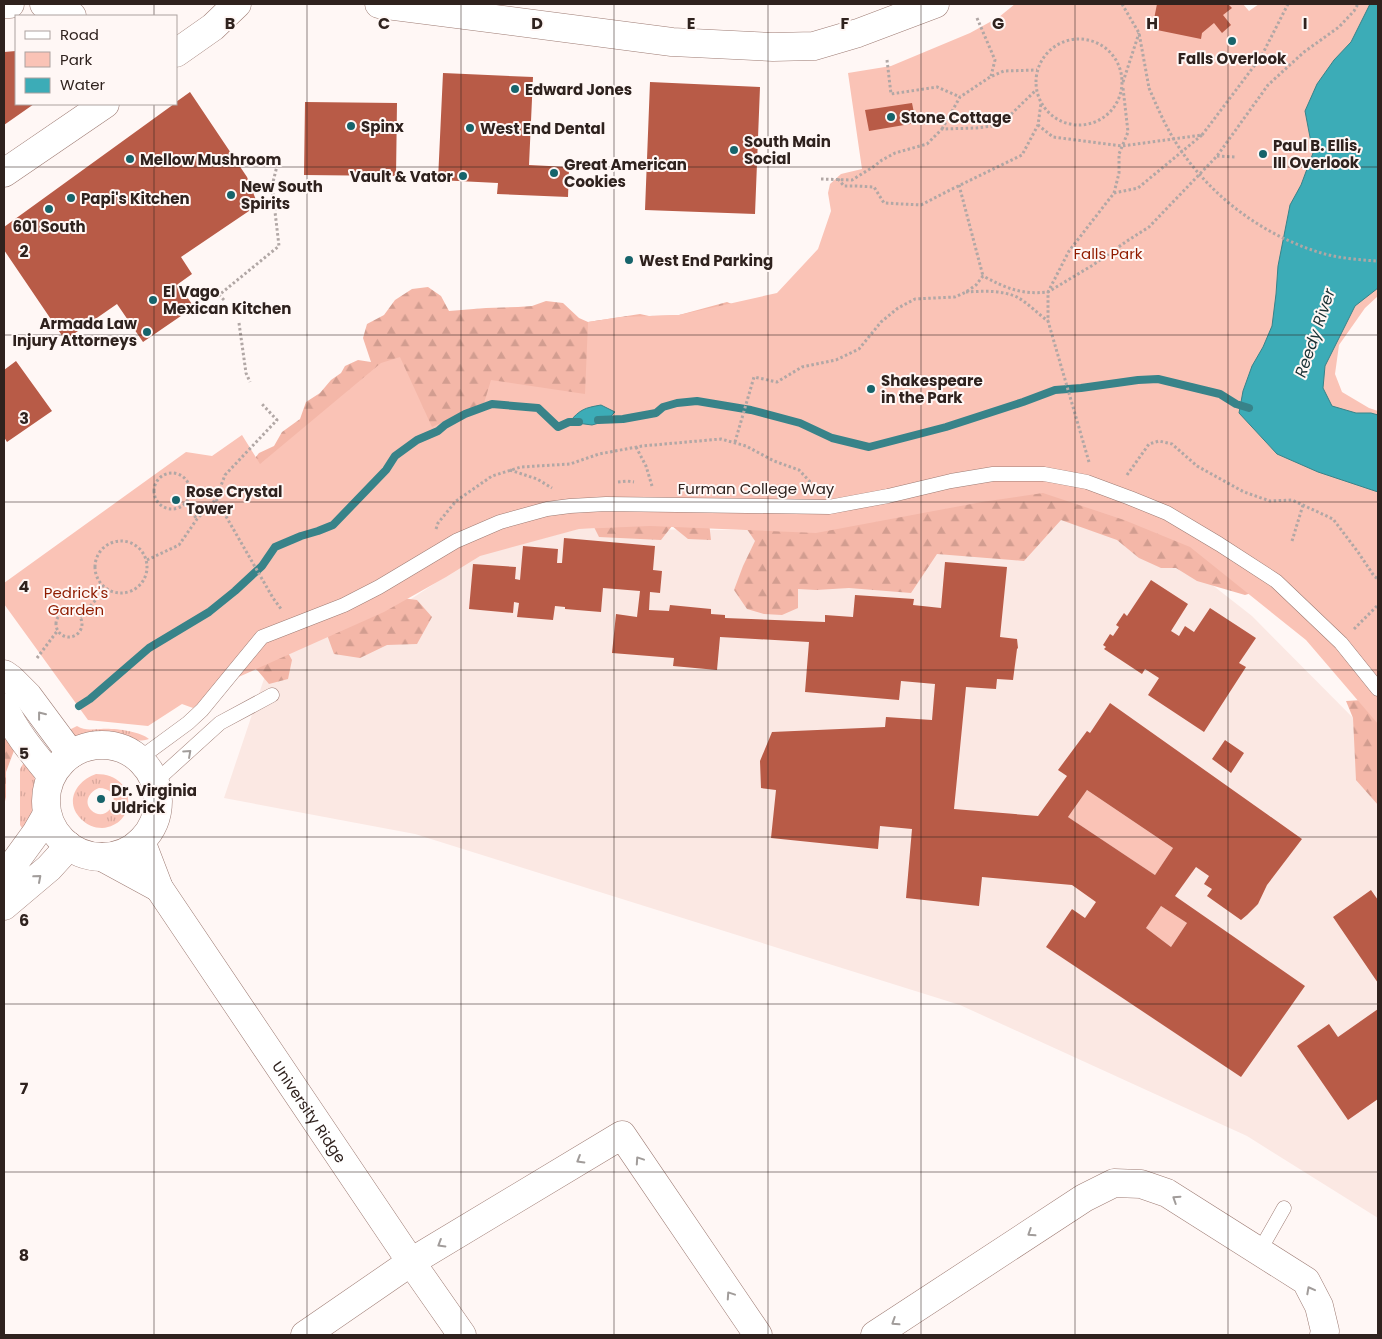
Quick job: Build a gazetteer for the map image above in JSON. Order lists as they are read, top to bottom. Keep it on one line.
{"streets":{"street":["University Ridge"],"lane":["Furman College Way"]},"crossings":[["Furman College Way","University Ridge"]],"water":["Reedy River"],"parks":["Falls Park","Pedrick's Garden"],"places":["Falls Overlook","Edward Jones","Stone Cottage","Spinx","West End Dental","South Main Social","Paul B. Ellis, III Overlook","Mellow Mushroom","Great American Cookies","Vault & Vator","New South Spirits","Papi's Kitchen","601 South","West End Parking","El Vago Mexican Kitchen","Armada Law Injury Attorneys","Shakespeare in the Park","Rose Crystal Tower","Dr. Virginia Uldrick"],"legend":["Road","Park","Water"],"grid":{"columns":["B","C","D","E","F","G","H","I"],"rows":["2","3","4","5","6","7","8"]}}
